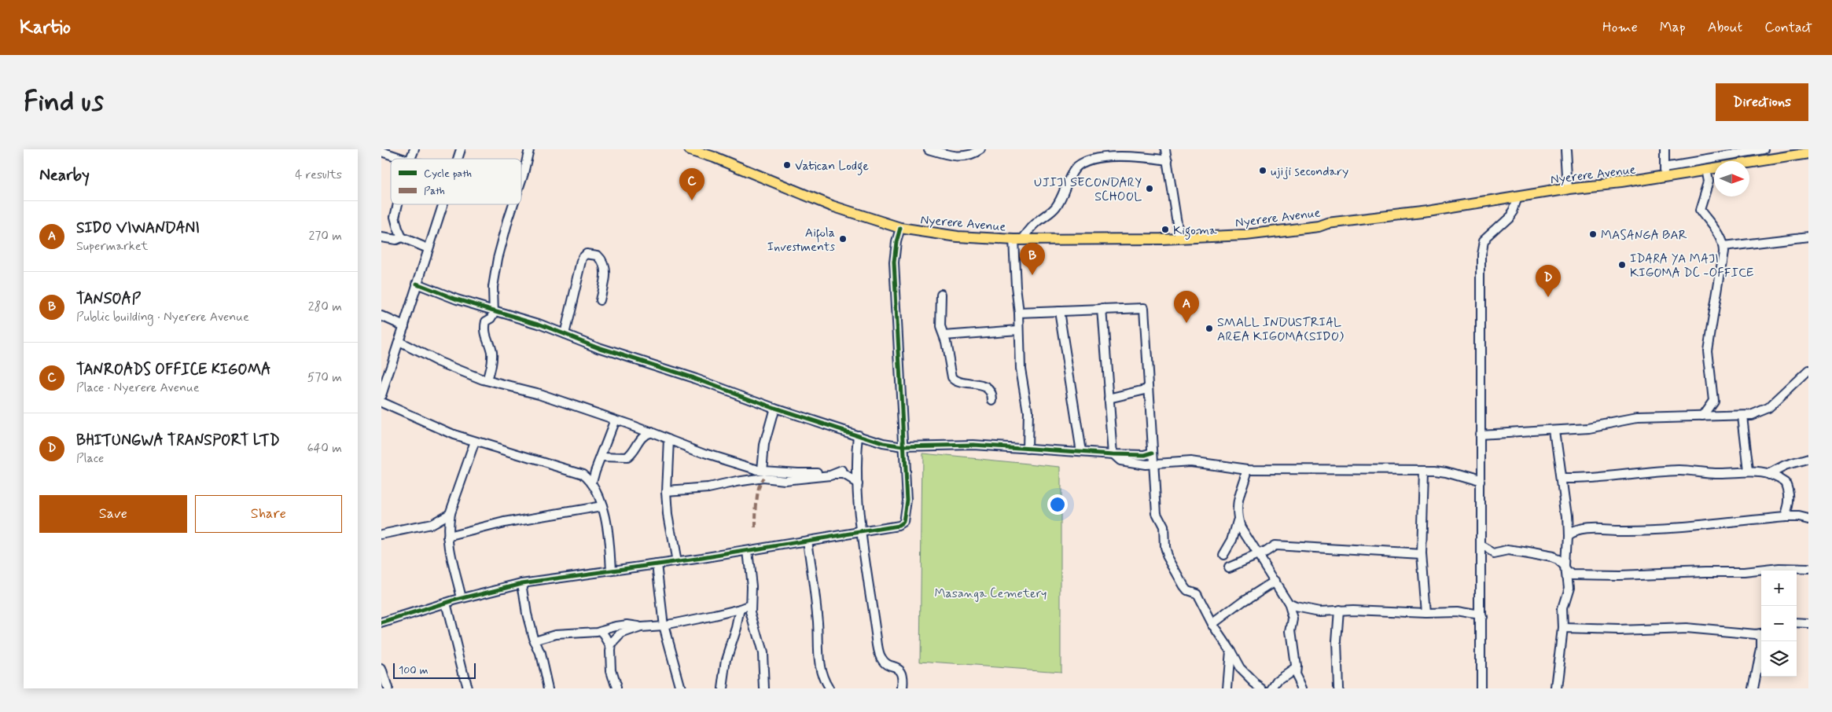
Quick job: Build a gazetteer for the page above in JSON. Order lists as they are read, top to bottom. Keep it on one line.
{"streets":{"main road":["Nyerere Avenue"]},"parks":["Masanga Cemetery"],"places":["Vatican Lodge","ujiji secondary","UJIJI SECONDARY SCHOOL","Kigoma","MASANGA BAR","Aifola Investments","IDARA YA MAJI KIGOMA DC -OFFICE","SMALL INDUSTRIAL AREA KIGOMA(SIDO)"],"legend":["Cycle path","Path"],"scale_bar":"100 m","north":"right","page":{"header":"Kartio","nav":["Home","Map","About","Contact"],"buttons":["Directions",["Save","Share"]],"title":"Find us","heading":["Nearby","4 results"],"pins":["C","B","D","A"],"list":[{"mark":"A","name":"SIDO VIWANDANI","note":"Supermarket","value":"270 m"},{"mark":"B","name":"TANSOAP","note":"Public building · Nyerere Avenue","value":"280 m"},{"mark":"C","name":"TANROADS OFFICE KIGOMA","note":"Place · Nyerere Avenue","value":"570 m"},{"mark":"D","name":"BHITUNGWA TRANSPORT LTD","note":"Place","value":"640 m"}],"map_buttons":["+","−"],"scale":"100 m"}}
